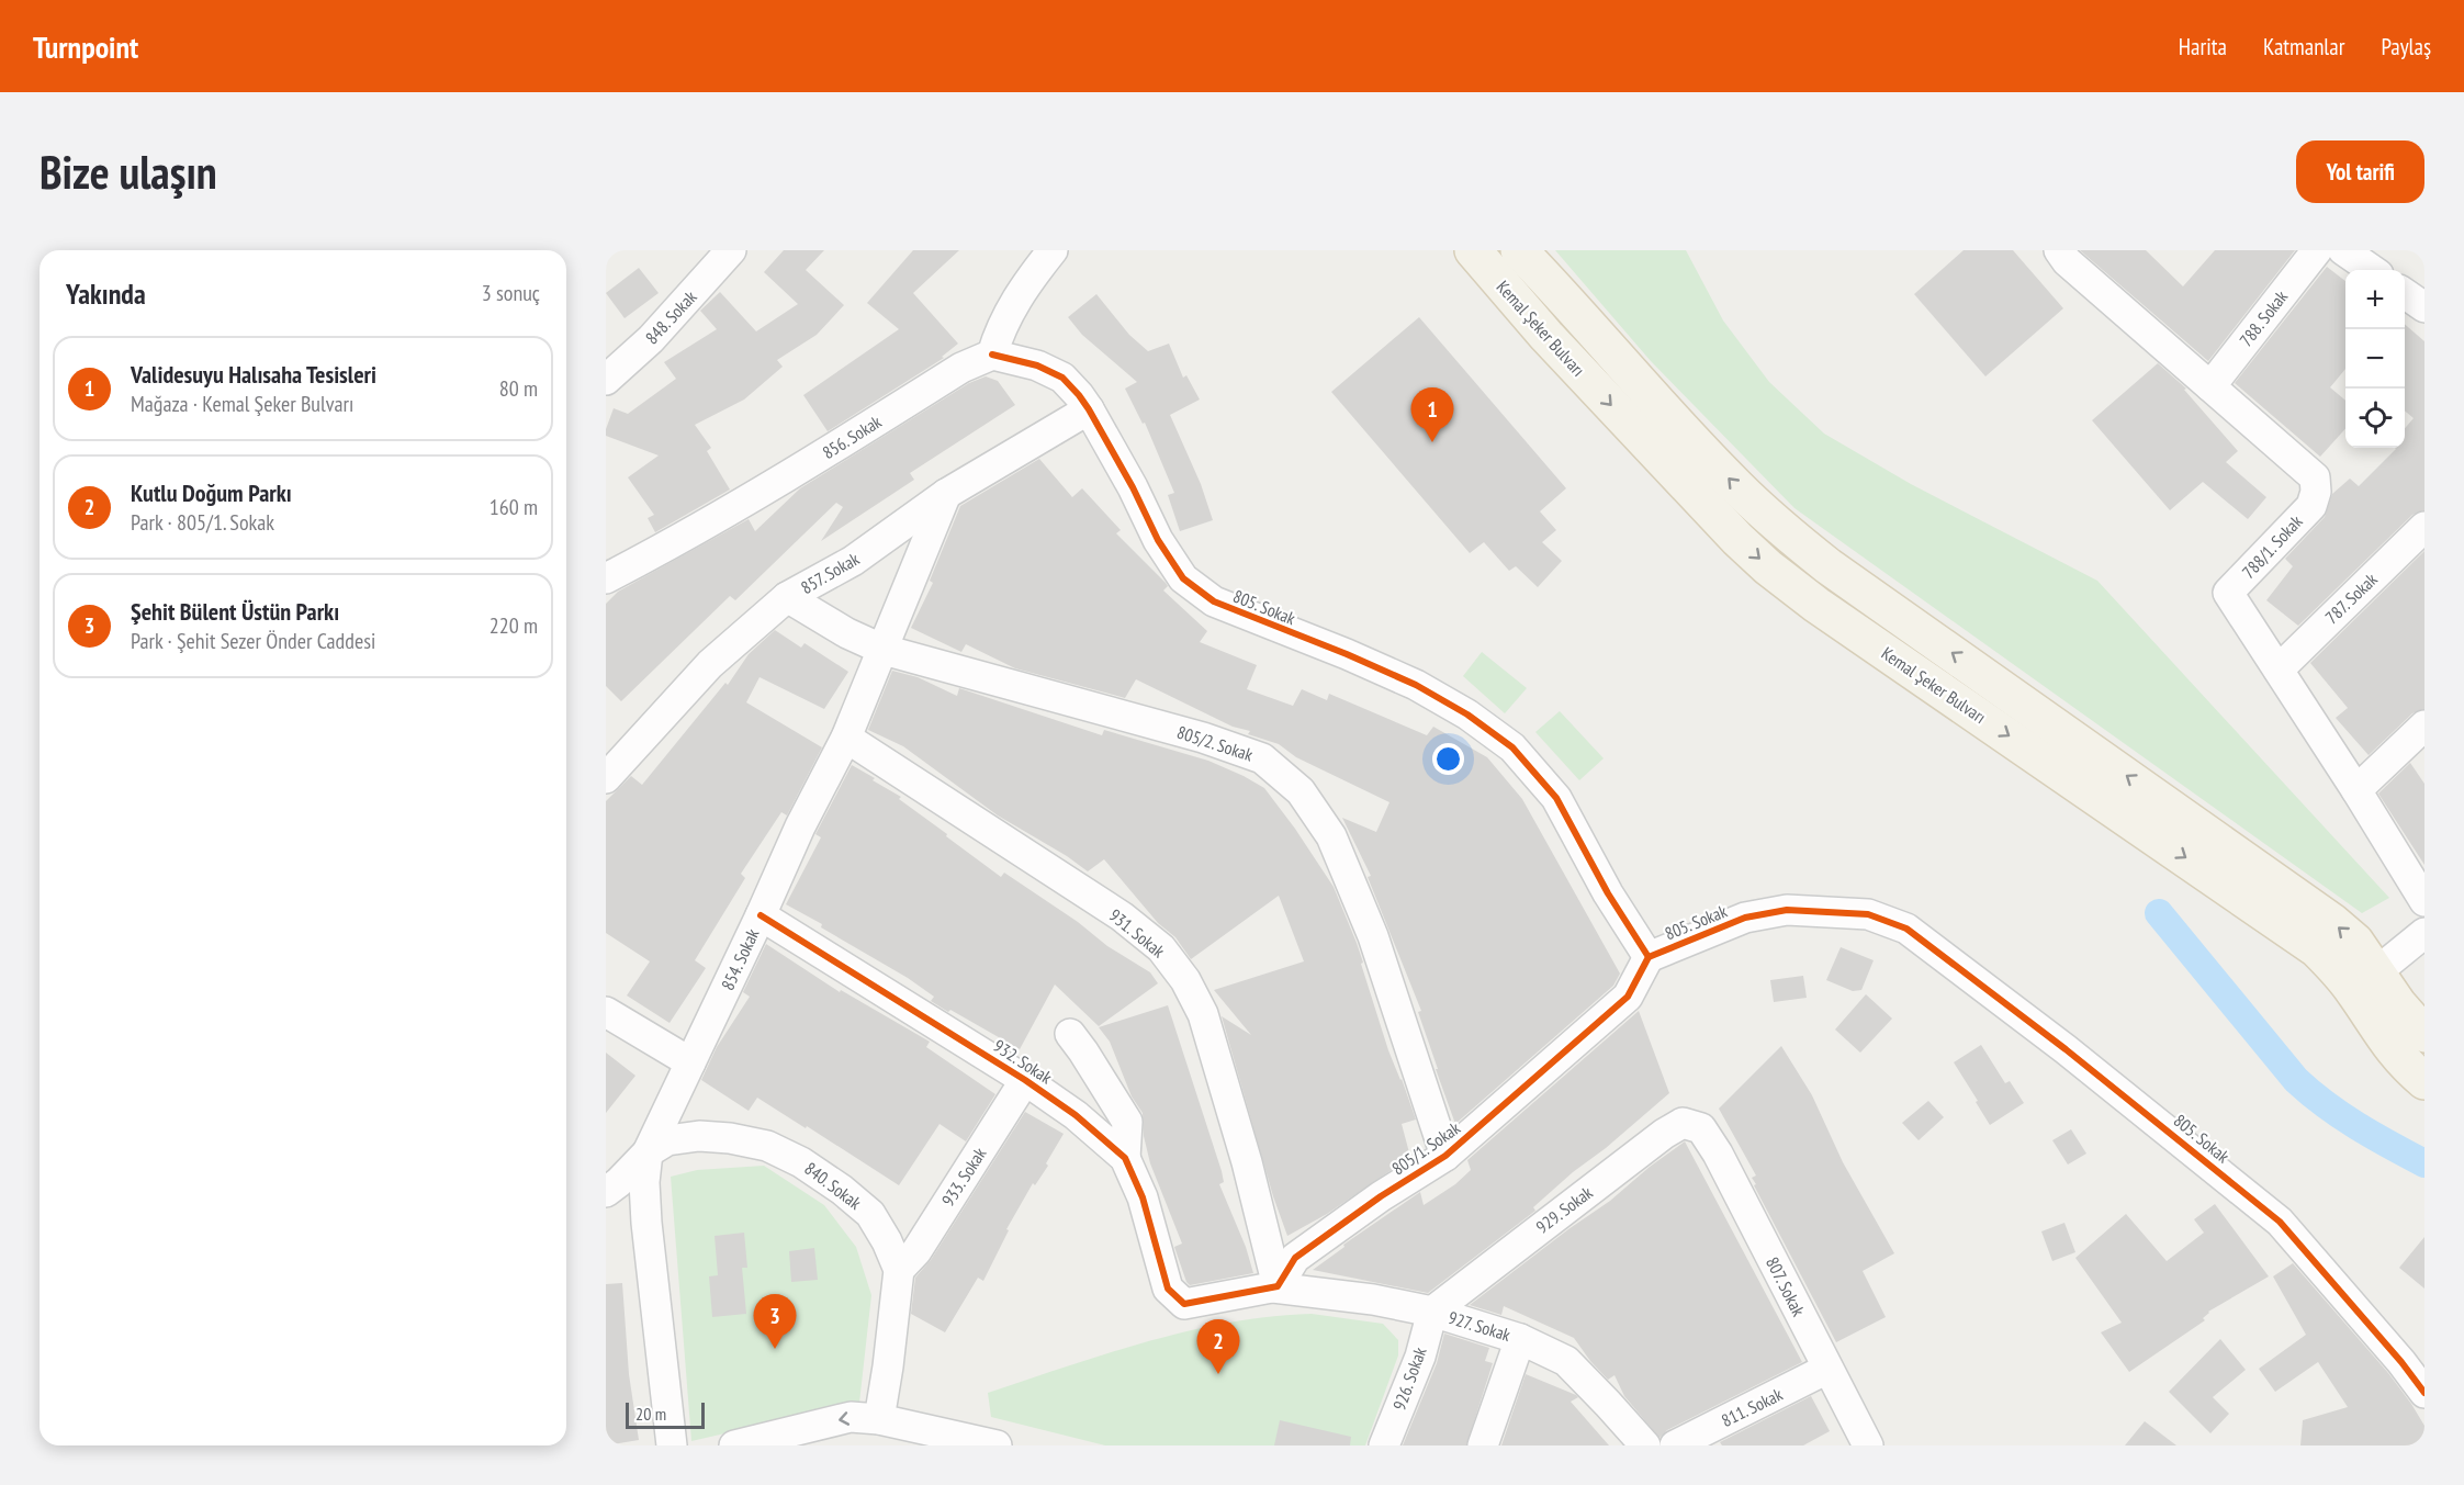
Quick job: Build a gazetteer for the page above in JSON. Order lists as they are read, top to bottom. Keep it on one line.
{"streets":{"main road":["Kemal Şeker Bulvarı"],"street":["848. Sokak","788. Sokak","856. Sokak","788/1. Sokak","857. Sokak","787. Sokak","805. Sokak","805/2. Sokak","931. Sokak","854. Sokak","932. Sokak","805/1. Sokak","933. Sokak","840. Sokak","929. Sokak","807. Sokak","927. Sokak","926. Sokak","811. Sokak"]},"crossings":[["788. Sokak","788/1. Sokak"],["856. Sokak","805. Sokak"],["788/1. Sokak","787. Sokak"],["857. Sokak","805. Sokak"],["857. Sokak","805/2. Sokak"],["857. Sokak","854. Sokak"],["805. Sokak","805/1. Sokak"],["805/2. Sokak","854. Sokak"],["805/2. Sokak","805/1. Sokak"],["931. Sokak","854. Sokak"],["931. Sokak","932. Sokak"],["931. Sokak","805/1. Sokak"],["931. Sokak","927. Sokak"],["854. Sokak","932. Sokak"],["854. Sokak","840. Sokak"],["932. Sokak","805/1. Sokak"],["932. Sokak","933. Sokak"],["932. Sokak","927. Sokak"],["805/1. Sokak","927. Sokak"],["933. Sokak","840. Sokak"],["929. Sokak","807. Sokak"],["929. Sokak","927. Sokak"],["929. Sokak","926. Sokak"],["807. Sokak","811. Sokak"],["927. Sokak","926. Sokak"]],"scale_bar":"20 m","page":{"header":"Turnpoint","nav":["Harita","Katmanlar","Paylaş"],"buttons":"Yol tarifi","title":"Bize ulaşın","heading":["Yakında","3 sonuç"],"map_buttons":["+","−"],"list":[{"mark":"1","name":"Validesuyu Halısaha Tesisleri","note":"Mağaza · Kemal Şeker Bulvarı","value":"80 m"},{"mark":"2","name":"Kutlu Doğum Parkı","note":"Park · 805/1. Sokak","value":"160 m"},{"mark":"3","name":"Şehit Bülent Üstün Parkı","note":"Park · Şehit Sezer Önder Caddesi","value":"220 m"}],"pins":["1","3","2"],"scale":"20 m"}}
